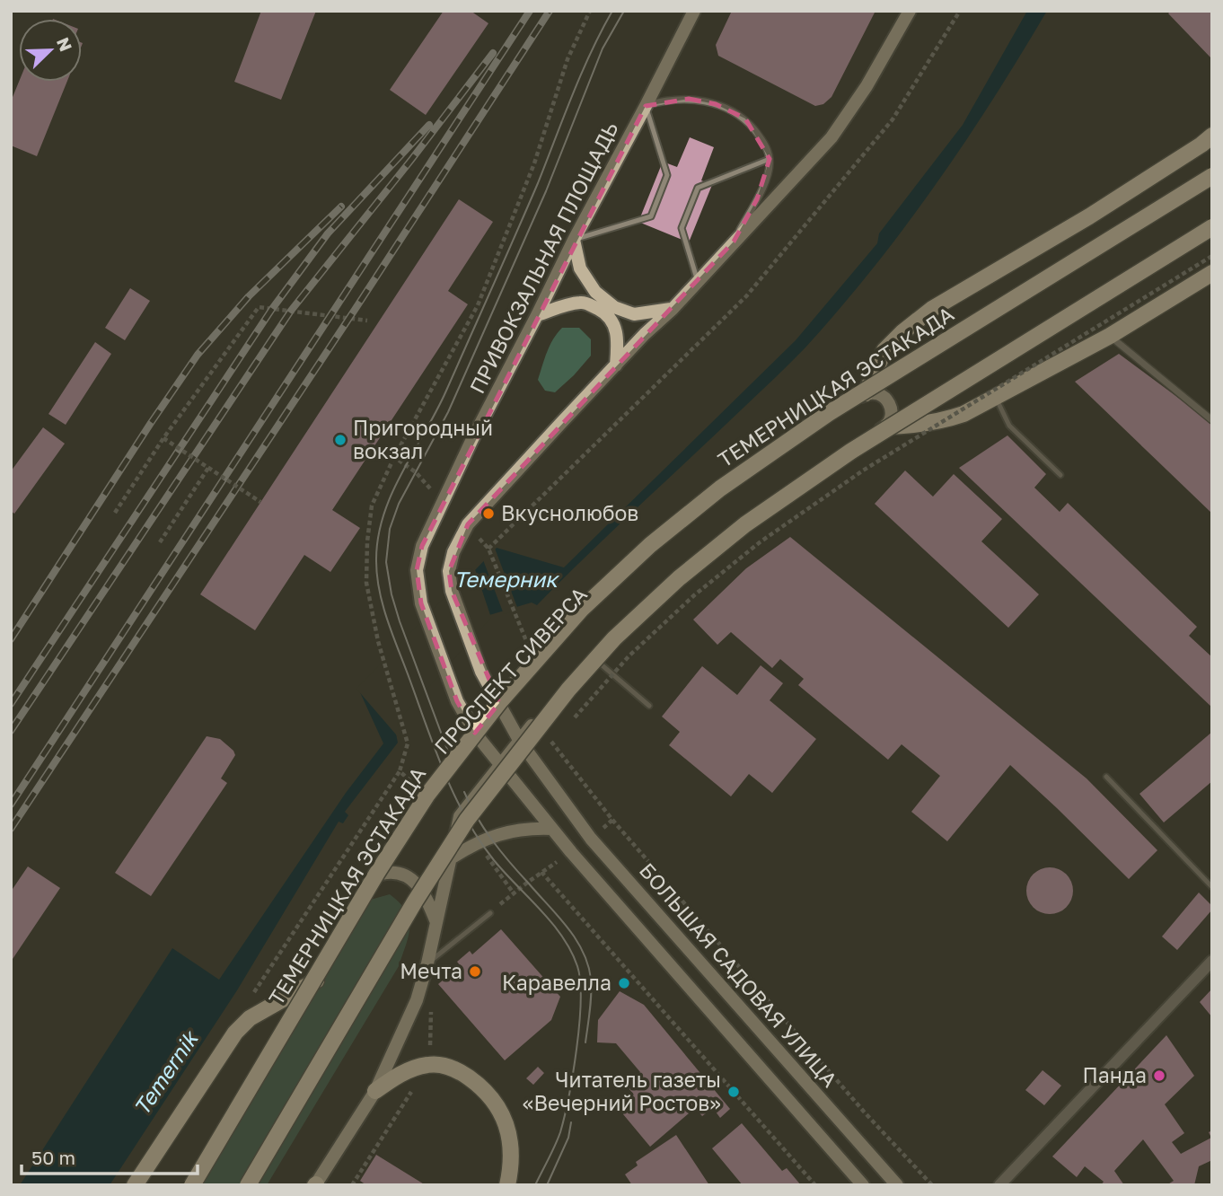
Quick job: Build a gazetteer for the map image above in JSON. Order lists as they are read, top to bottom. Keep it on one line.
{"streets":{"main road":["ПРИВОКЗАЛЬНАЯ ПЛОЩАДЬ","ТЕМЕРНИЦКАЯ ЭСТАКАДА","ПРОСПЕКТ СИВЕРСА","БОЛЬШАЯ САДОВАЯ УЛИЦА"]},"crossings":[["ПРИВОКЗАЛЬНАЯ ПЛОЩАДЬ","ПРОСПЕКТ СИВЕРСА"]],"water":["Темерник","Temernik"],"places":["Пригородный вокзал","Вкуснолюбов","Мечта","Каравелла","Панда","Читатель газеты «Вечерний Ростов»"],"scale_bar":"50 m","north":"top right"}
